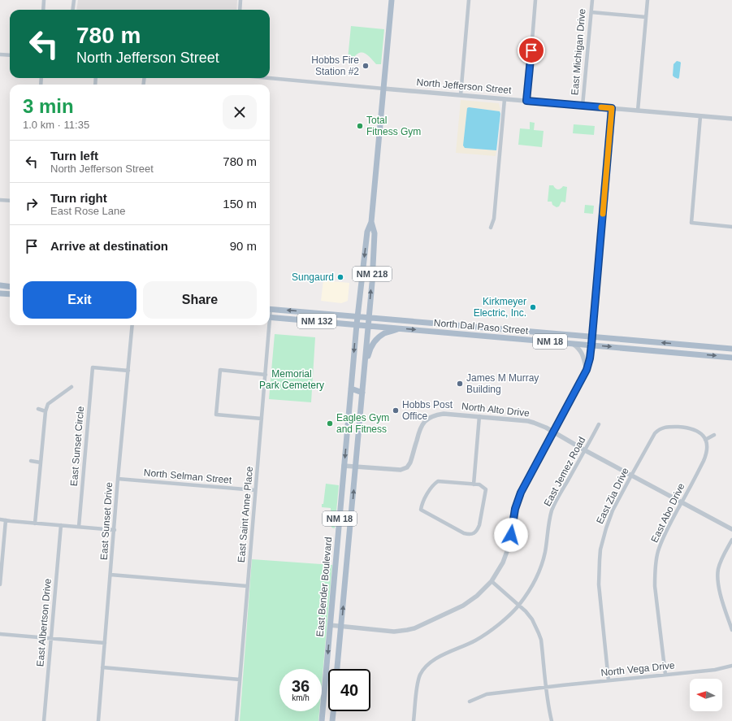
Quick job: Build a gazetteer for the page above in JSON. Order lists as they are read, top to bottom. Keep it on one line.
{"streets":{"main road":["NM 218","NM 132","North Dal Paso Street","NM 18","East Bender Boulevard"],"street":["East Michigan Drive","North Jefferson Street","North Alto Drive","East Sunset Circle","East Jemez Road","North Selman Street","East Zia Drive","East Abo Drive","East Saint Anne Place","East Sunset Drive","East Albertson Drive","North Vega Drive"]},"crossings":[["East Michigan Drive","North Jefferson Street"],["North Jefferson Street","East Bender Boulevard"],["North Dal Paso Street","East Bender Boulevard"],["North Alto Drive","East Jemez Road"],["North Alto Drive","East Zia Drive"],["North Alto Drive","East Abo Drive"],["North Alto Drive","East Bender Boulevard"],["East Sunset Circle","East Sunset Drive"],["North Selman Street","East Saint Anne Place"],["North Selman Street","East Sunset Drive"],["East Zia Drive","East Abo Drive"],["East Zia Drive","North Vega Drive"],["East Abo Drive","North Vega Drive"]],"parks":["Memorial Park Cemetery"],"places":["Hobbs Fire Station #2","Total Fitness Gym","Sungaurd","Kirkmeyer Electric, Inc.","James M Murray Building","Hobbs Post Office","Eagles Gym and Fitness"],"north":"left","page":{"turn":["780 m","North Jefferson Street"],"heading":["3 min","1.0 km · 11:35"],"list":[{"name":"Turn left","note":"North Jefferson Street","value":"780 m"},{"name":"Turn right","note":"East Rose Lane","value":"150 m"},{"name":"Arrive at destination","value":"90 m"}],"buttons":["Exit","Share"],"speed":"36 km/h","limit":"40"}}
